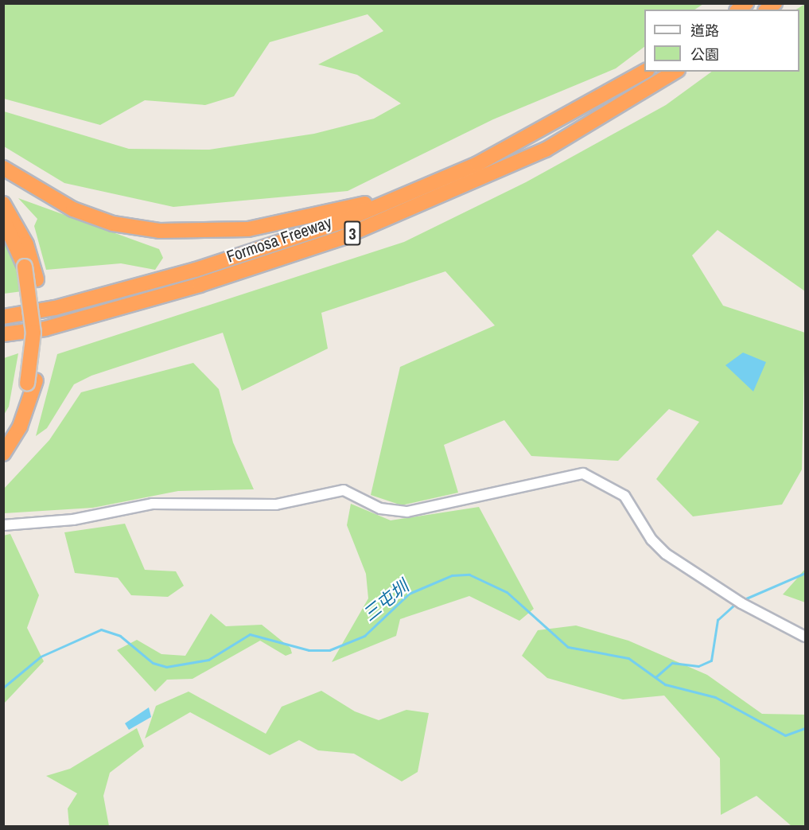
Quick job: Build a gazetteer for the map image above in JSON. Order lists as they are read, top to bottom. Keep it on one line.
{"streets":{"highway":["3","Formosa Freeway"]},"water":["三屯圳"],"legend":["道路","公園"]}
